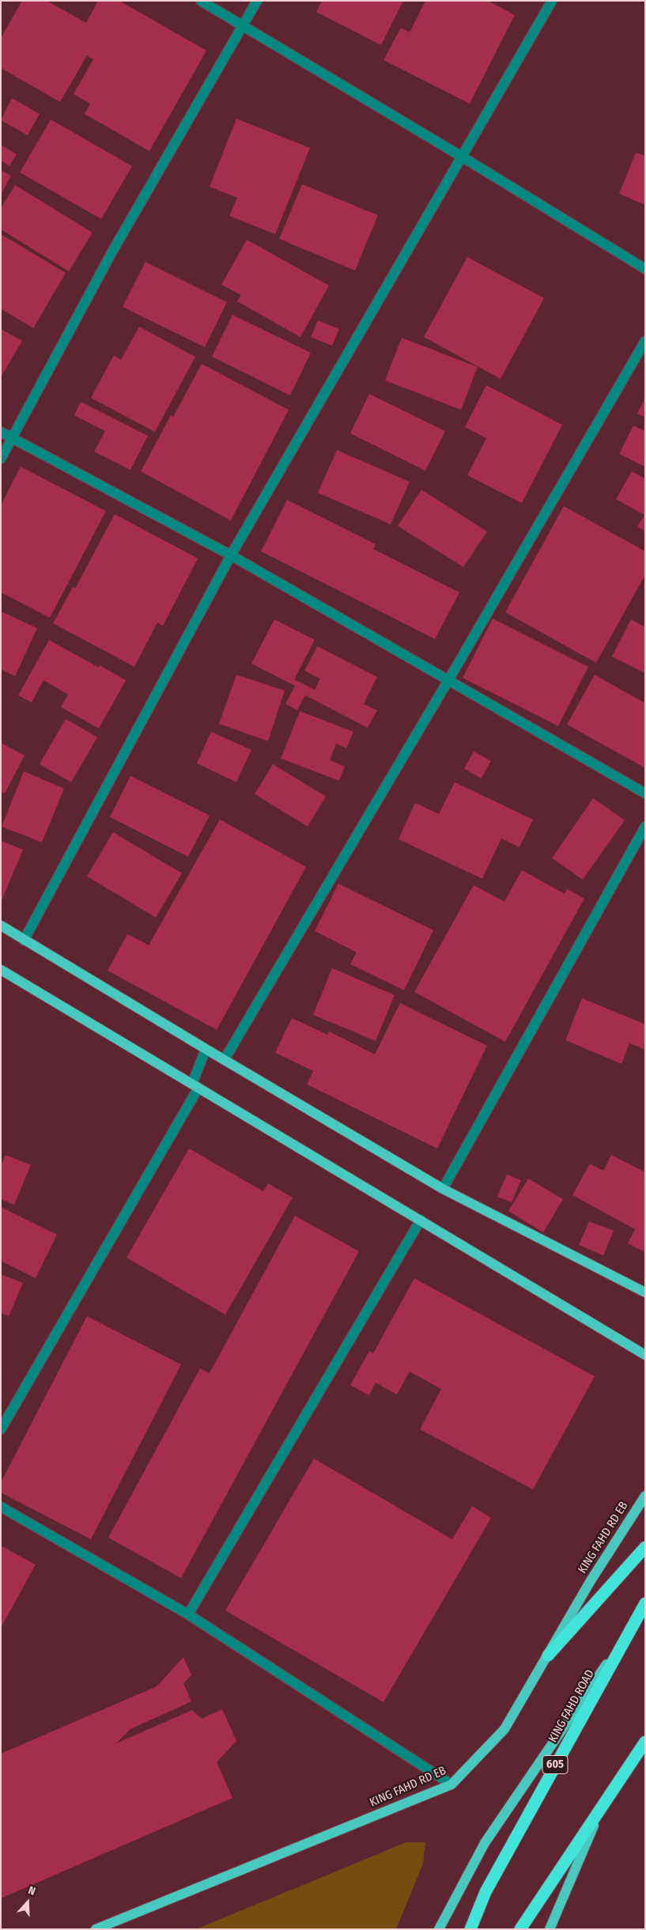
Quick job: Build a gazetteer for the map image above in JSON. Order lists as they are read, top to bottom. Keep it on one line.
{"streets":{"highway":["KING FAHD ROAD","605"],"main road":["KING FAHD RD EB"]},"north":"top"}
